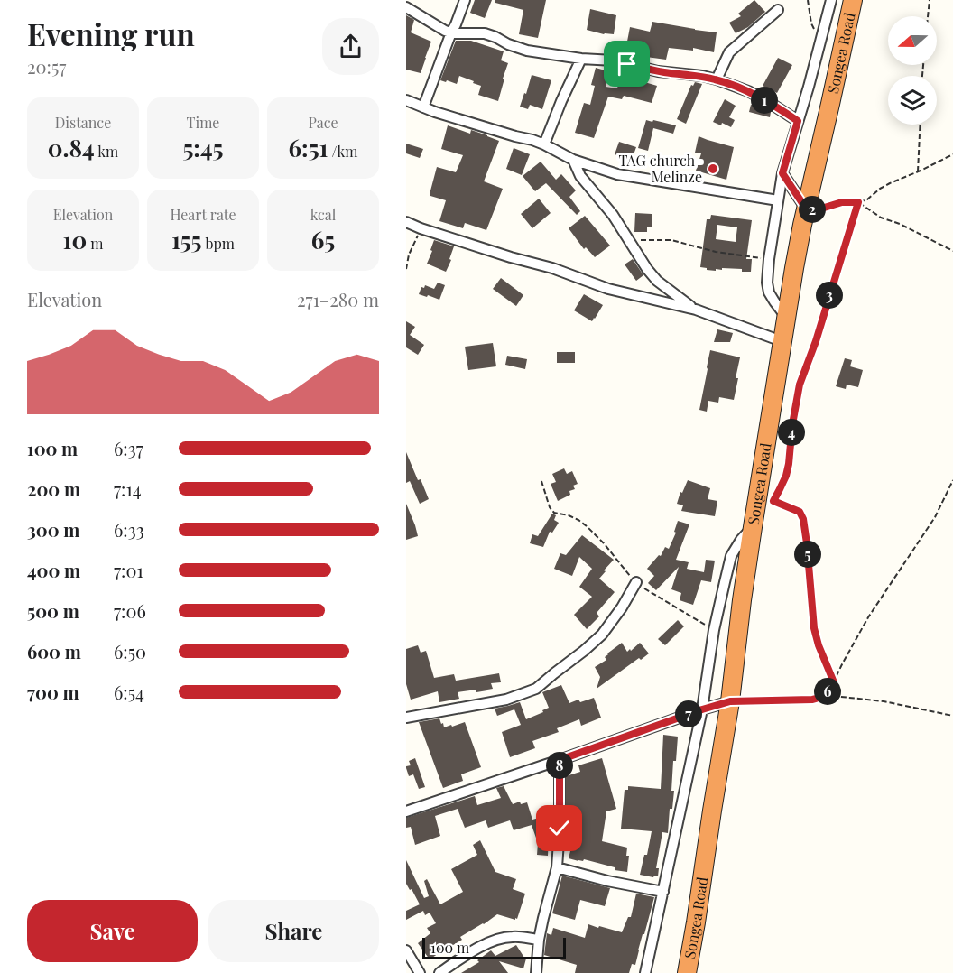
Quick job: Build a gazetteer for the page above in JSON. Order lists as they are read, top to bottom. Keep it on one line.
{"streets":{"highway":["Songea Road"]},"places":["TAG church- Melinze"],"scale_bar":"100 m","north":"left","page":{"heading":["Evening run","20:57"],"pins":["1","2","3","4","5","6","7","8"],"stats":[["Distance","0.84 km"],["Time","5:45"],["Pace","6:51 /km"],["Elevation","10 m"],["Heart rate","155 bpm"],["kcal","65"]],"chart":["Elevation","271–280 m"],"list":[{"name":"100 m","note":"6:37"},{"name":"200 m","note":"7:14"},{"name":"300 m","note":"6:33"},{"name":"400 m","note":"7:01"},{"name":"500 m","note":"7:06"},{"name":"600 m","note":"6:50"},{"name":"700 m","note":"6:54"}],"buttons":["Save","Share"],"scale":"100 m"}}
